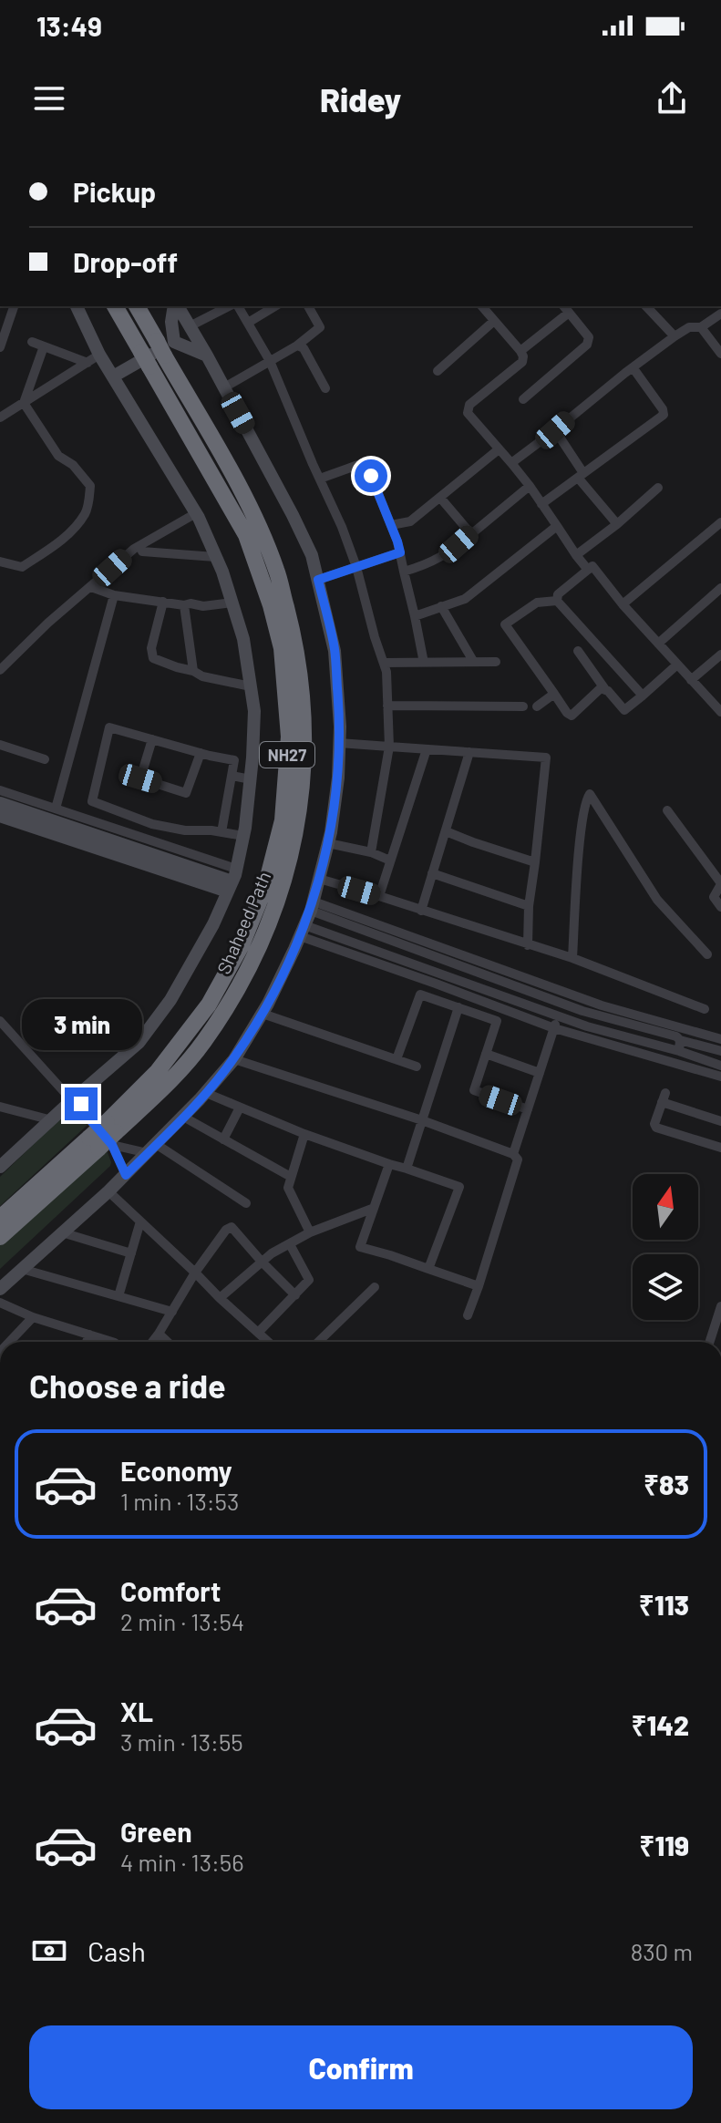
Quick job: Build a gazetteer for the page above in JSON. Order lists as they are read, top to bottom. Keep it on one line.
{"streets":{"highway":["NH27","Shaheed Path"]},"north":"top","page":{"status":"13:49","header":"Ridey","banner":["Pickup","Drop-off"],"bubble":"3 min","heading":"Choose a ride","list":[{"name":"Economy","note":"1 min · 13:53","value":"₹83"},{"name":"Comfort","note":"2 min · 13:54","value":"₹113"},{"name":"XL","note":"3 min · 13:55","value":"₹142"},{"name":"Green","note":"4 min · 13:56","value":"₹119"}],"pay":["Cash","830 m"],"buttons":"Confirm"}}
